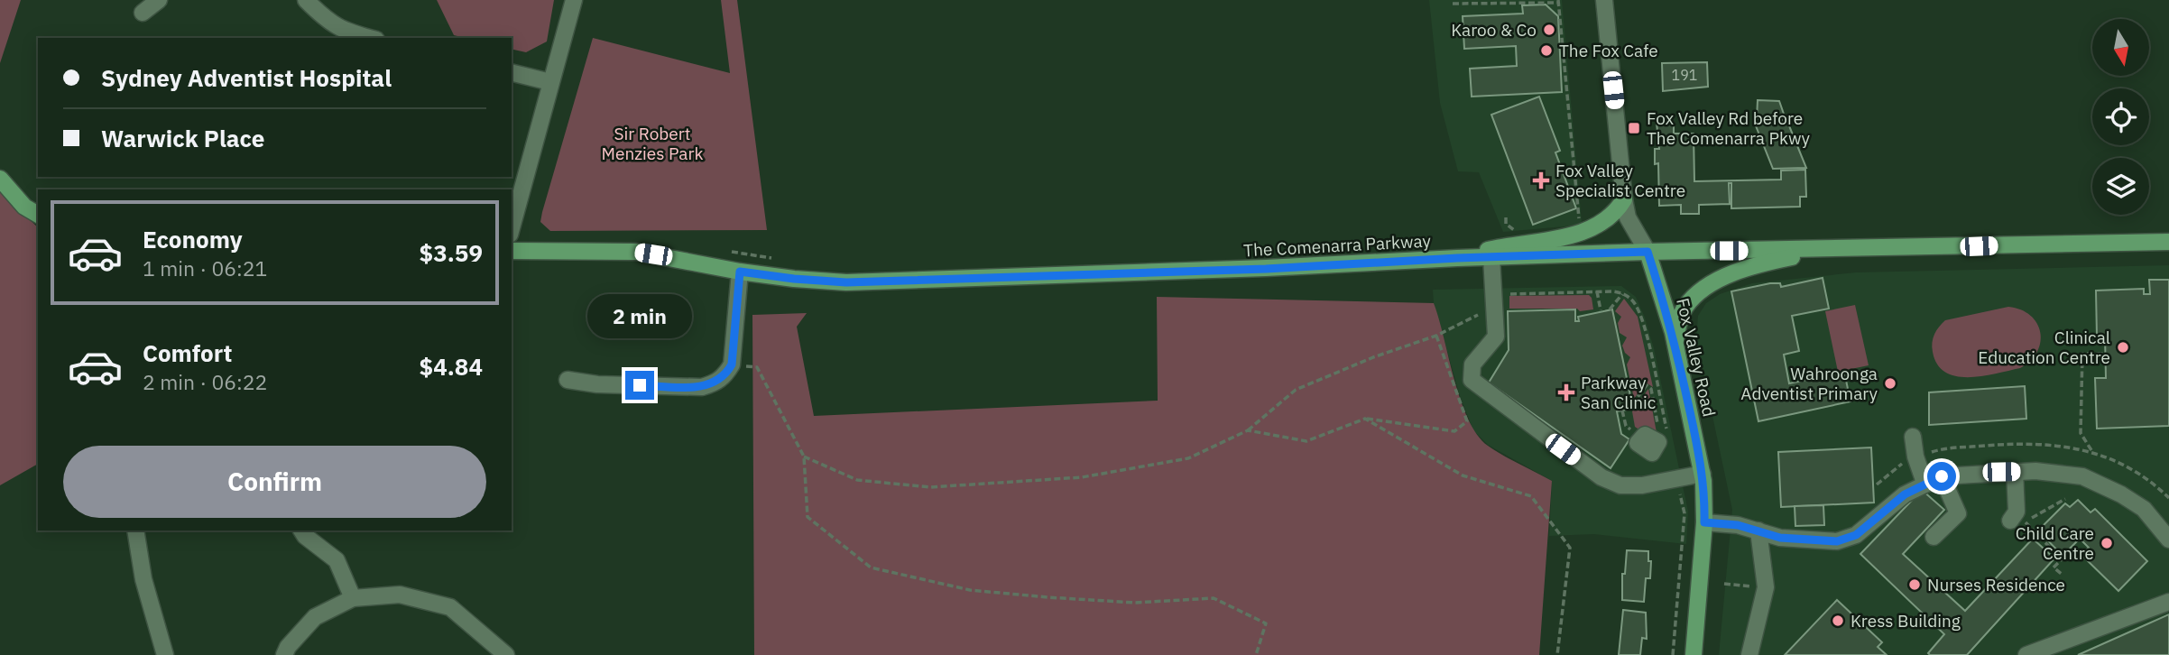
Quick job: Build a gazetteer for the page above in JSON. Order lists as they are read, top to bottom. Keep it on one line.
{"streets":{"main road":["The Comenarra Parkway","Fox Valley Road"]},"crossings":[["The Comenarra Parkway","Fox Valley Road"]],"parks":["Sir Robert Menzies Park"],"places":{"other":["Karoo & Co","The Fox Cafe","Clinical Education Centre","Wahroonga Adventist Primary","Child Care Centre","Nurses Residence","Kress Building"],"transit":["Fox Valley Rd before The Comenarra Pkwy"],"health":["Fox Valley Specialist Centre","Parkway San Clinic"]},"house_numbers":["191"],"north":"bottom","page":{"banner":["Sydney Adventist Hospital","Warwick Place"],"list":[{"name":"Economy","note":"1 min · 06:21","value":"$3.59"},{"name":"Comfort","note":"2 min · 06:22","value":"$4.84"}],"bubble":"2 min","buttons":"Confirm"}}
